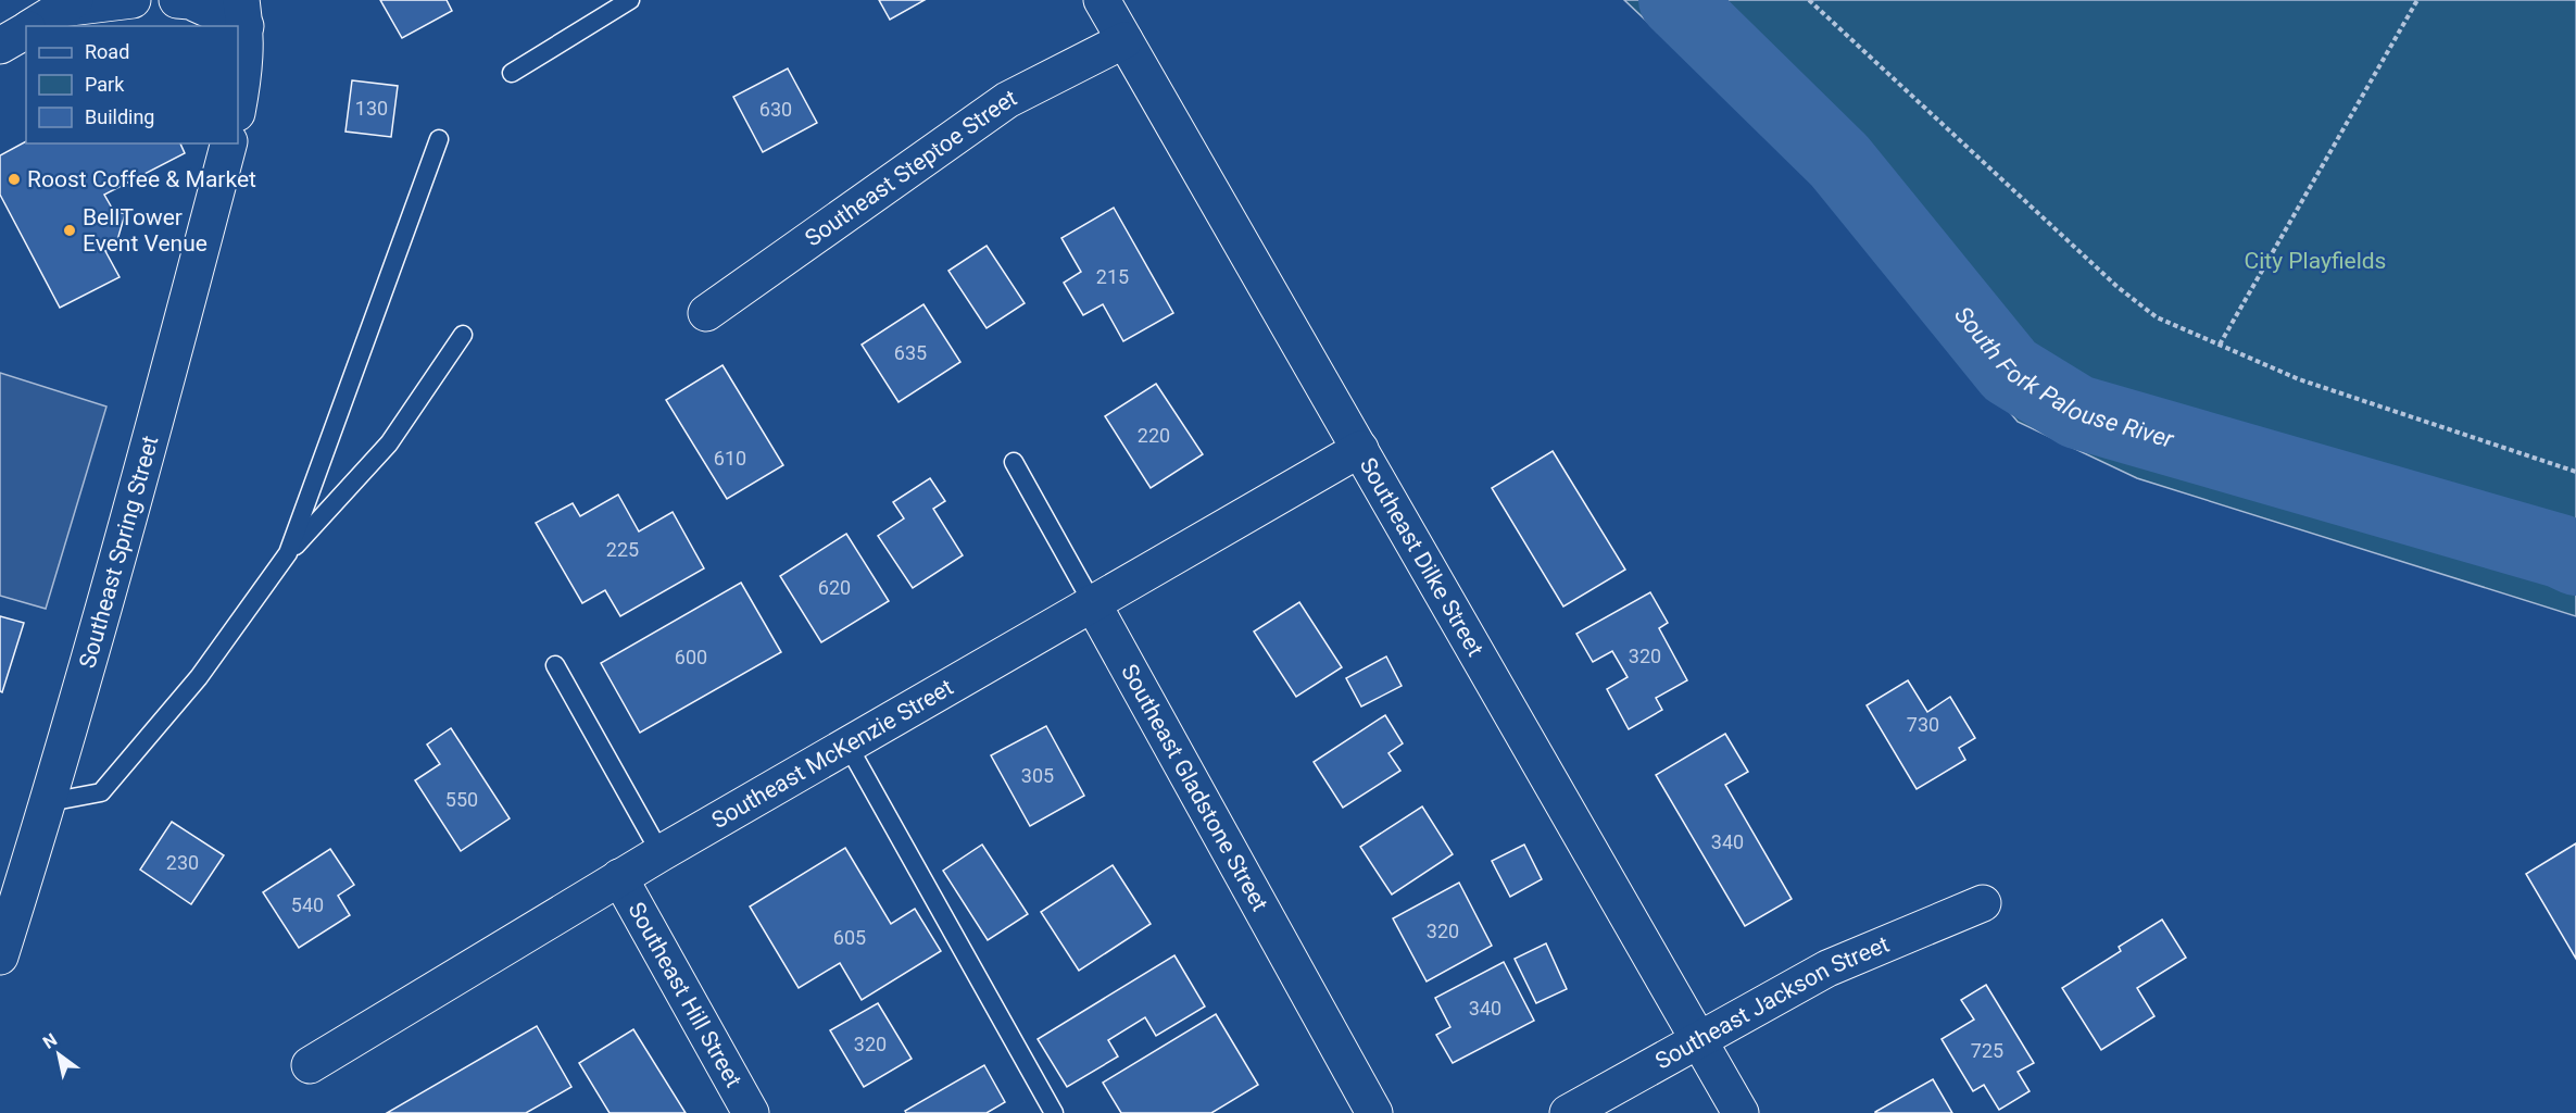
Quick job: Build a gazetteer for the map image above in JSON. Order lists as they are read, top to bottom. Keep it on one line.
{"streets":{"street":["Southeast Steptoe Street","Southeast Spring Street","Southeast Dilke Street","Southeast McKenzie Street","Southeast Gladstone Street","Southeast Hill Street","Southeast Jackson Street"]},"crossings":[["Southeast Steptoe Street","Southeast Dilke Street"],["Southeast Dilke Street","Southeast McKenzie Street"],["Southeast Dilke Street","Southeast Jackson Street"],["Southeast McKenzie Street","Southeast Gladstone Street"],["Southeast McKenzie Street","Southeast Hill Street"]],"water":["South Fork Palouse River"],"parks":["City Playfields"],"places":["Roost Coffee & Market","BellTower Event Venue"],"house_numbers":["130","630","215","635","220","610","225","620","320","600","730","305","550","340","230","540","320","605","340","320","725"],"legend":["Road","Park","Building"],"north":"top left"}
